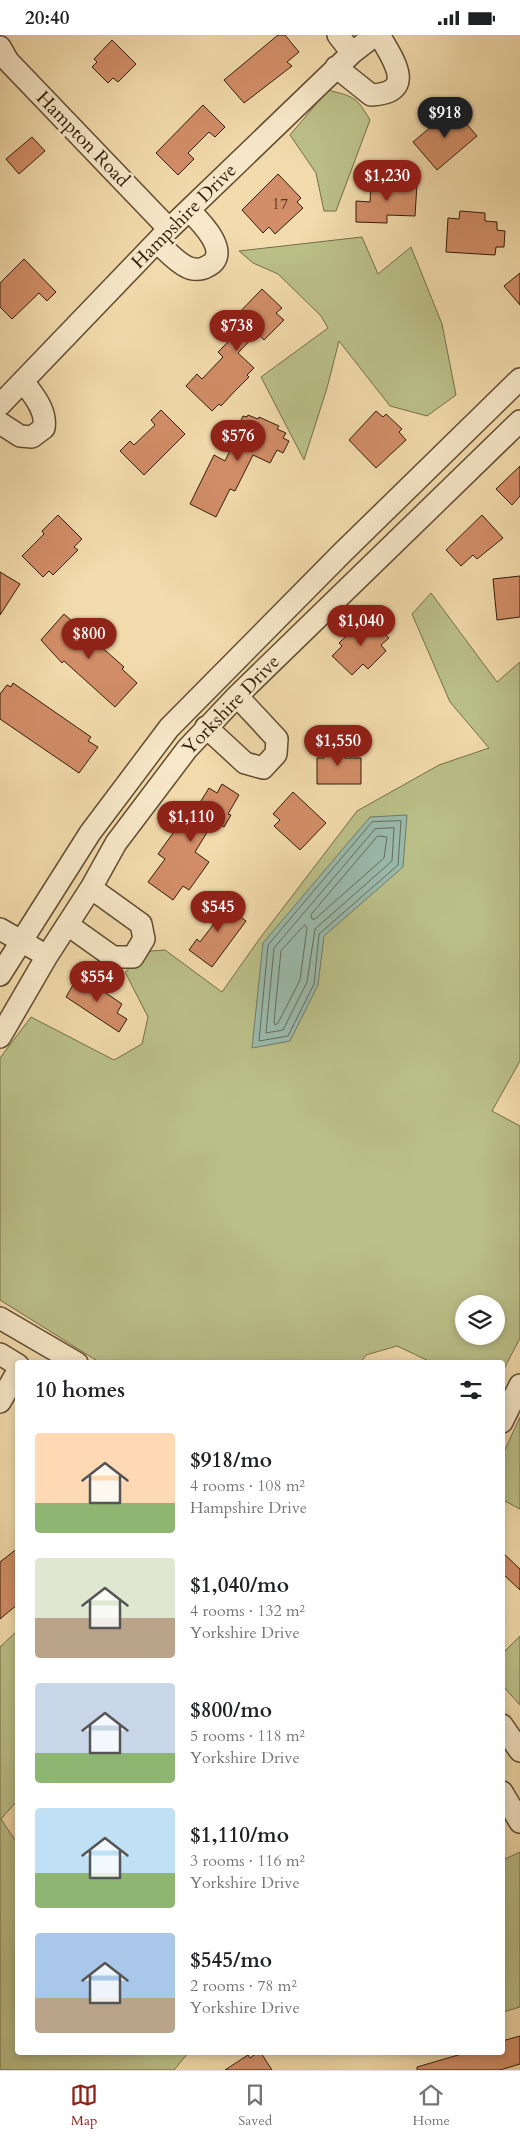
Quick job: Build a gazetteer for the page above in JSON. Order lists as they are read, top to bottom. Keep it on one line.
{"streets":{"street":["Hampton Road","Hampshire Drive","Yorkshire Drive"]},"crossings":[["Hampton Road","Hampshire Drive"]],"house_numbers":["17"],"page":{"status":"20:40","price":["$918","$1,230","$738","$576","$1,040","$800","$1,550","$1,110","$545","$554"],"heading":"10 homes","list":[{"name":"$918/mo","note":"4 rooms · 108 m² · Hampshire Drive"},{"name":"$1,040/mo","note":"4 rooms · 132 m² · Yorkshire Drive"},{"name":"$800/mo","note":"5 rooms · 118 m² · Yorkshire Drive"},{"name":"$1,110/mo","note":"3 rooms · 116 m² · Yorkshire Drive"},{"name":"$545/mo","note":"2 rooms · 78 m² · Yorkshire Drive"}],"tabs":["Map","Saved","Home"]}}
